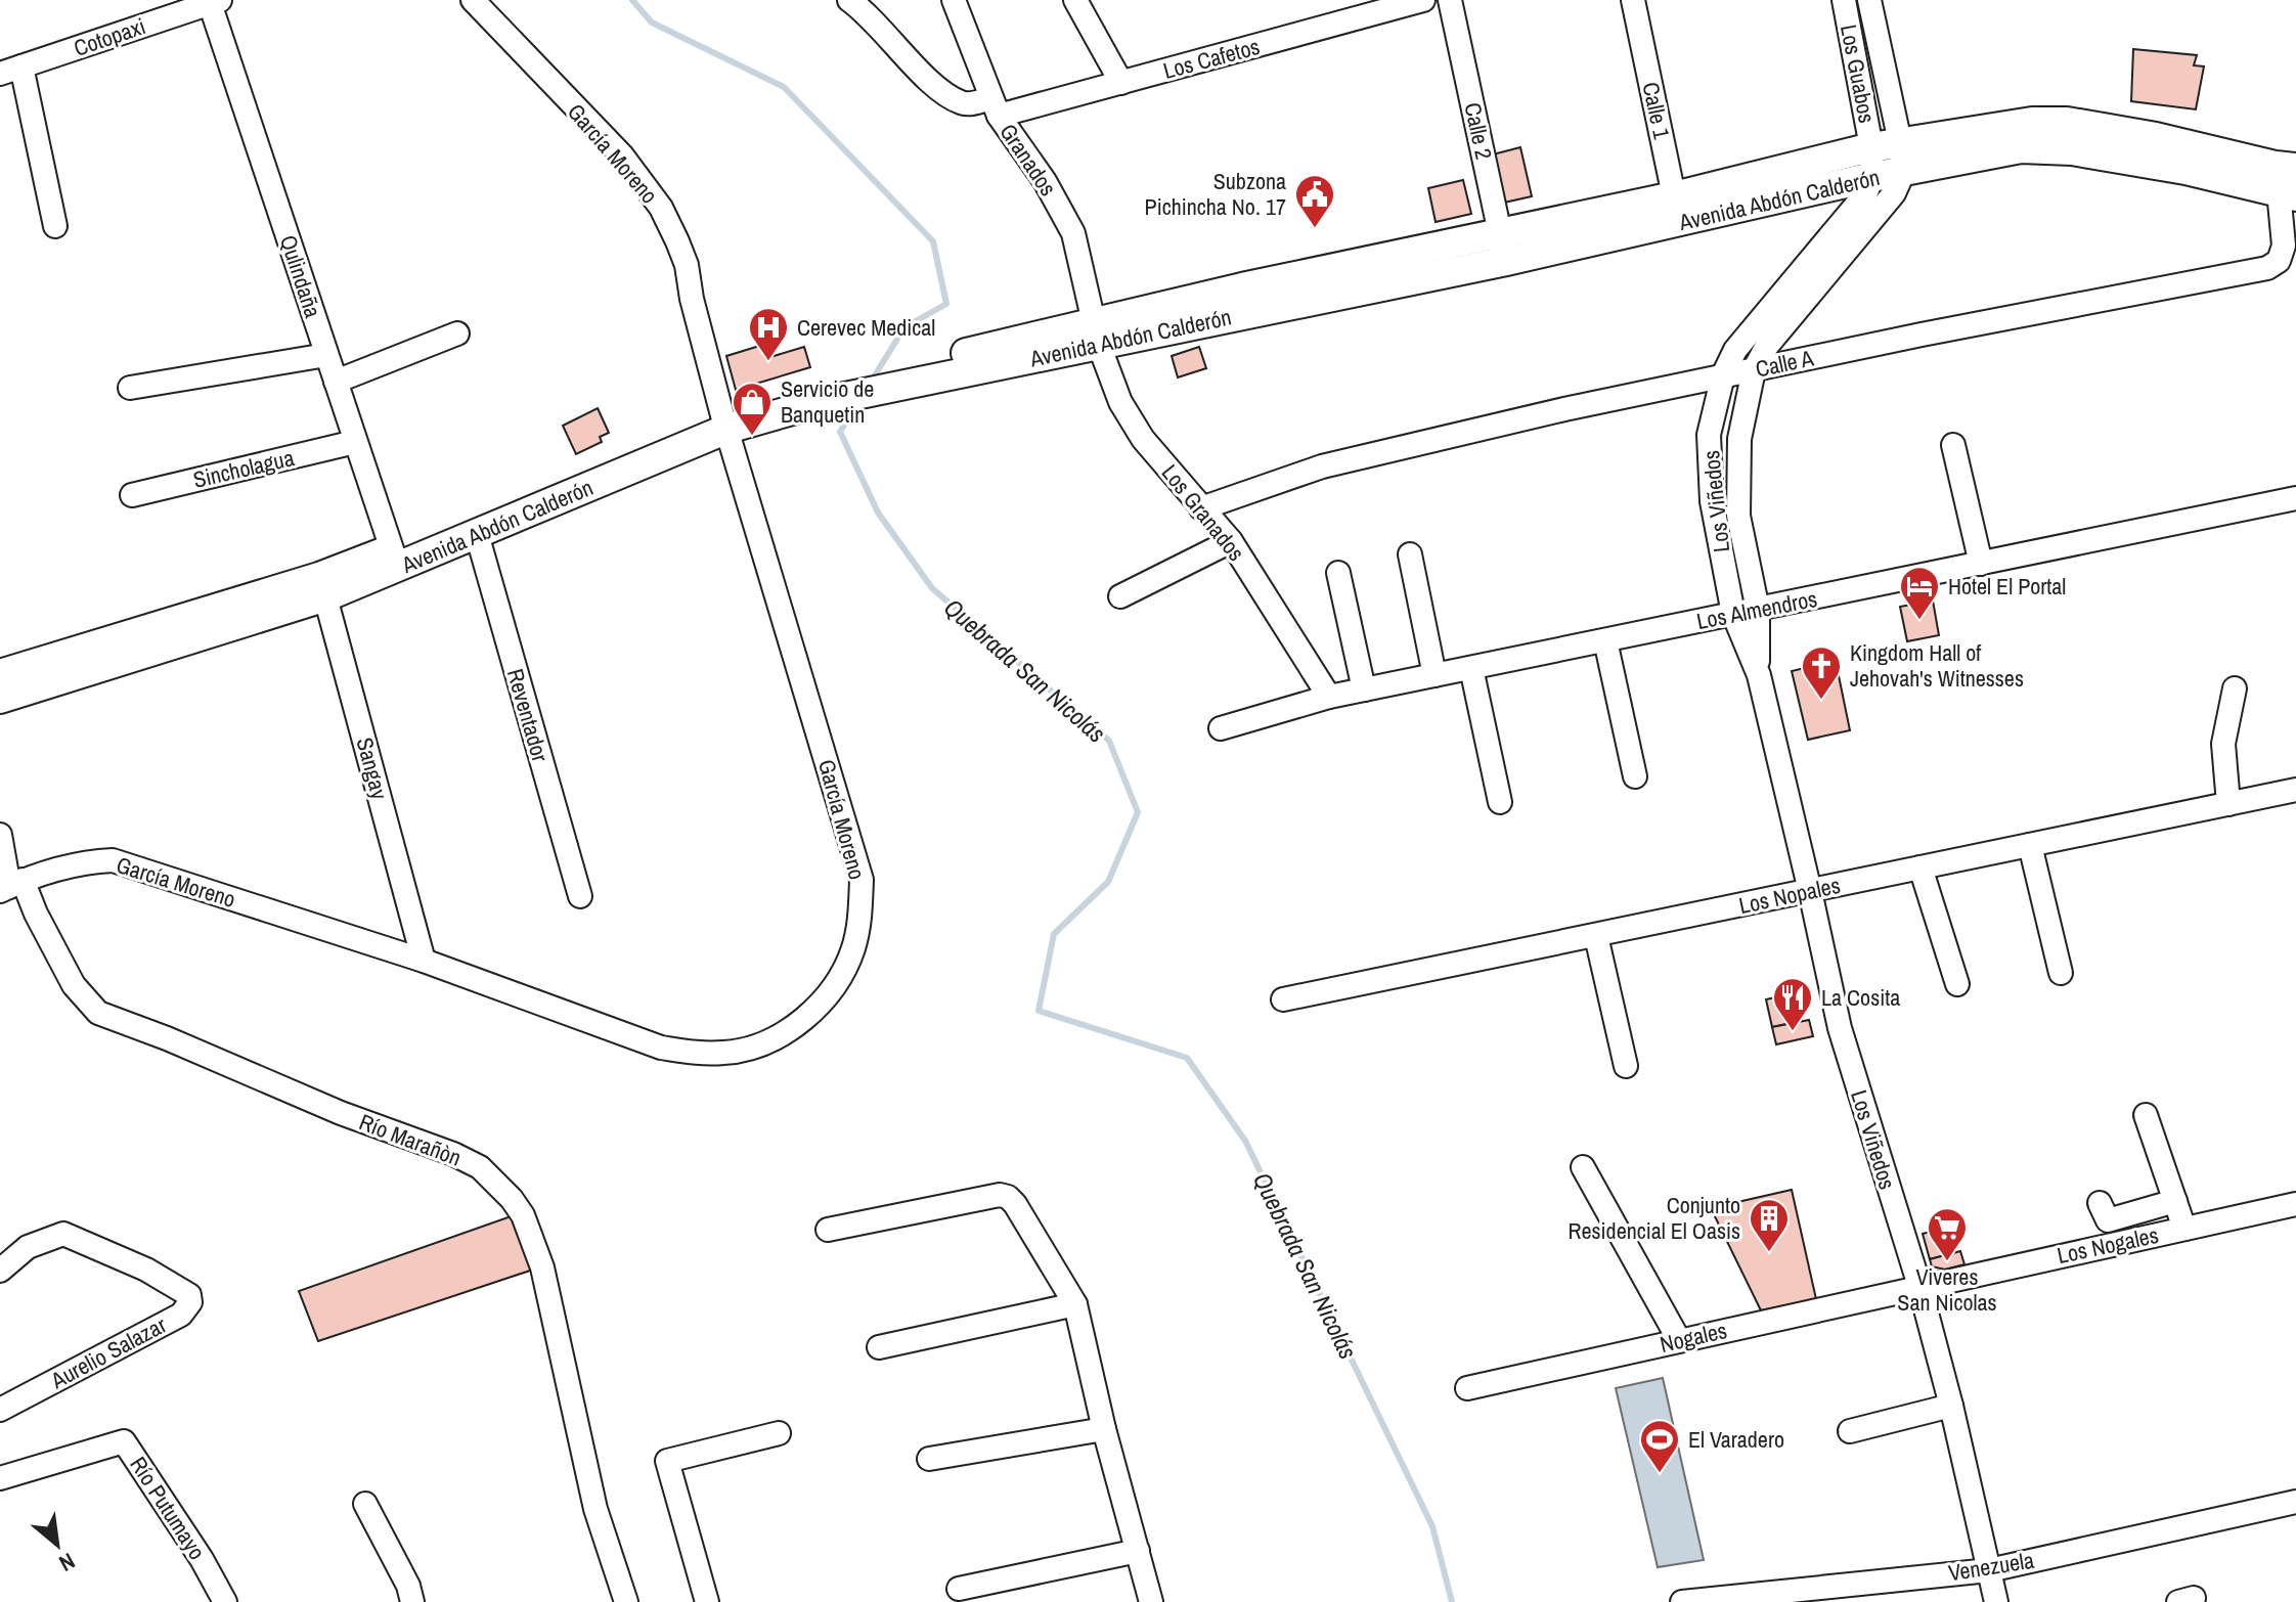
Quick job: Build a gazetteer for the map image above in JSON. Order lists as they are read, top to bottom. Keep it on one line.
{"streets":{"main road":["Avenida Abdón Calderón"],"street":["Cotopaxi","Los Cafetos","Los Guabos","Calle 1","Calle 2","García Moreno","Granados","Qulindaña","Calle A","Sincholagua","Los Viñedos","Los Granados","Los Almendros","Reventador","Sangay","Los Nopales","Río Marañòn","Los Nogales","Nogales","Aurelio Salazar","Río Putumayo","Venezuela"]},"crossings":[["Cotopaxi","Qulindaña"],["Los Cafetos","Granados"],["Los Guabos","Avenida Abdón Calderón"],["Calle 1","Avenida Abdón Calderón"],["Calle 2","Avenida Abdón Calderón"],["García Moreno","Avenida Abdón Calderón"],["García Moreno","Sangay"],["García Moreno","Río Marañòn"],["Granados","Avenida Abdón Calderón"],["Granados","Los Granados"],["Avenida Abdón Calderón","Qulindaña"],["Avenida Abdón Calderón","Calle A"],["Avenida Abdón Calderón","Los Viñedos"],["Avenida Abdón Calderón","Los Granados"],["Avenida Abdón Calderón","Reventador"],["Avenida Abdón Calderón","Sangay"],["Qulindaña","Sincholagua"],["Calle A","Los Viñedos"],["Calle A","Los Granados"],["Los Viñedos","Los Almendros"],["Los Viñedos","Los Nopales"],["Los Viñedos","Los Nogales"],["Los Viñedos","Nogales"],["Los Viñedos","Venezuela"],["Los Granados","Los Almendros"],["Los Nogales","Nogales"]],"water":["Quebrada San Nicolás"],"places":{"public building":["Subzona Pichincha No. 17"],"hospital":["Cerevec Medical"],"shop":["Servicio de Banquetin"],"hotel":["Hotel El Portal"],"church":["Kingdom Hall of Jehovah's Witnesses"],"restaurant":["La Cosita"],"building":["Conjunto Residencial El Oasis"],"supermarket":["Viveres San Nicolas"],"sports":["El Varadero"]},"north":"bottom right"}
